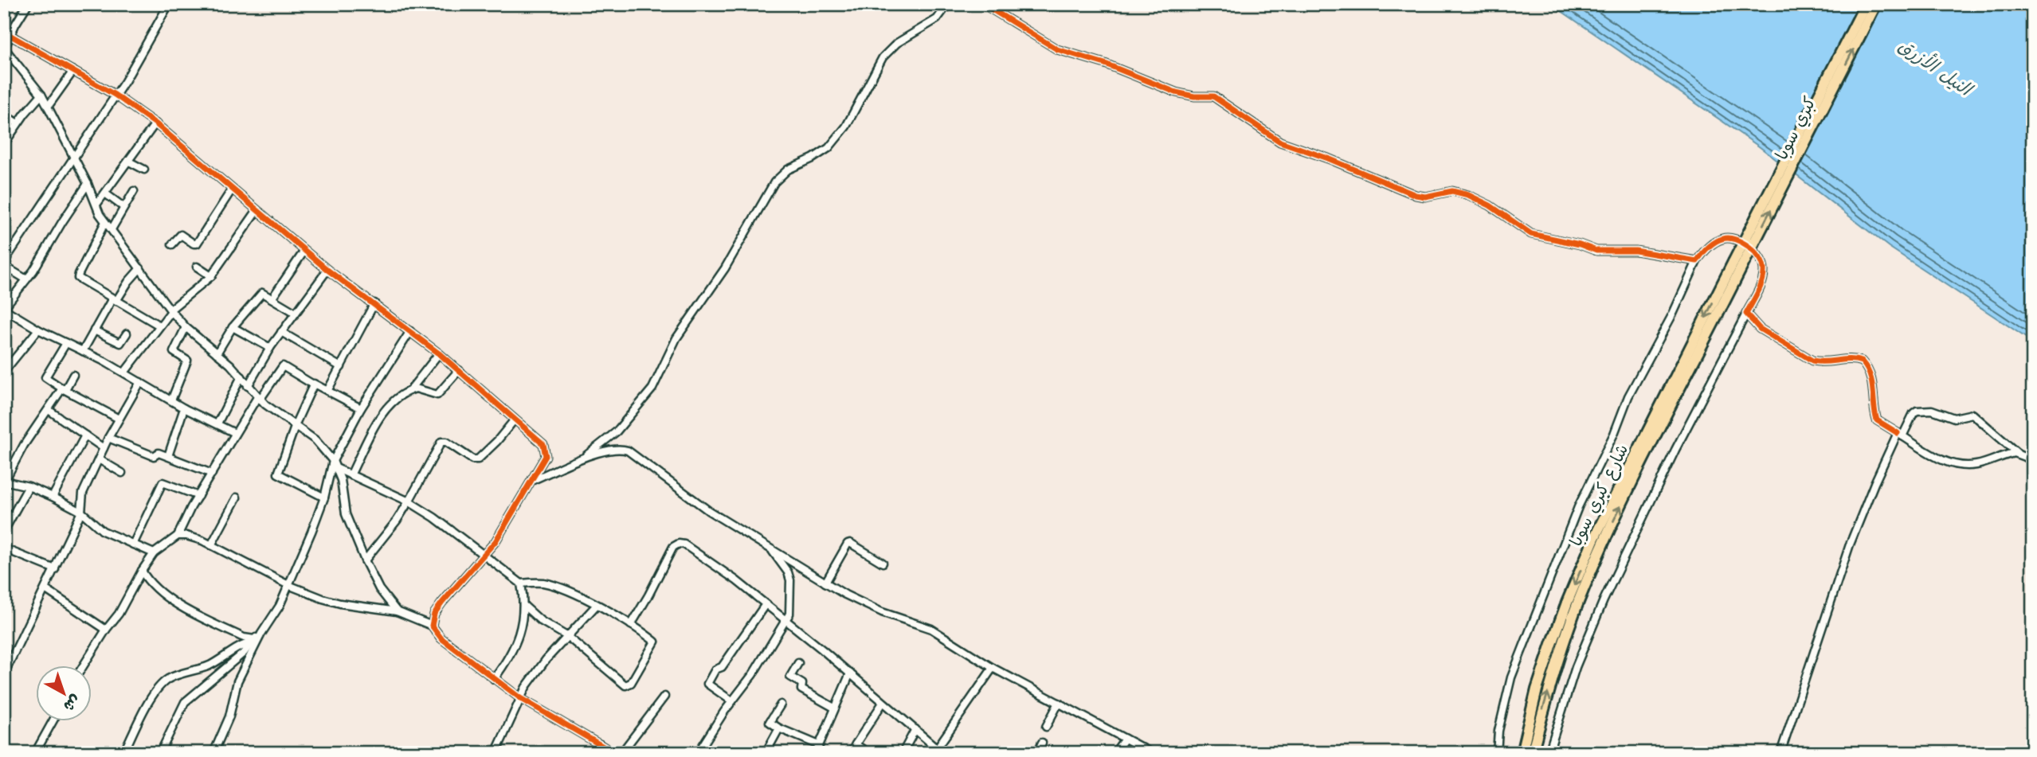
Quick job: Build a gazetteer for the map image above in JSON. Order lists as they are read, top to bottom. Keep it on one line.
{"streets":{"highway":["كبري سوبا","شارع كبري سوبا"]},"crossings":[["كبري سوبا","شارع كبري سوبا"]],"water":["النيل الأزرق"],"north":"bottom right"}
